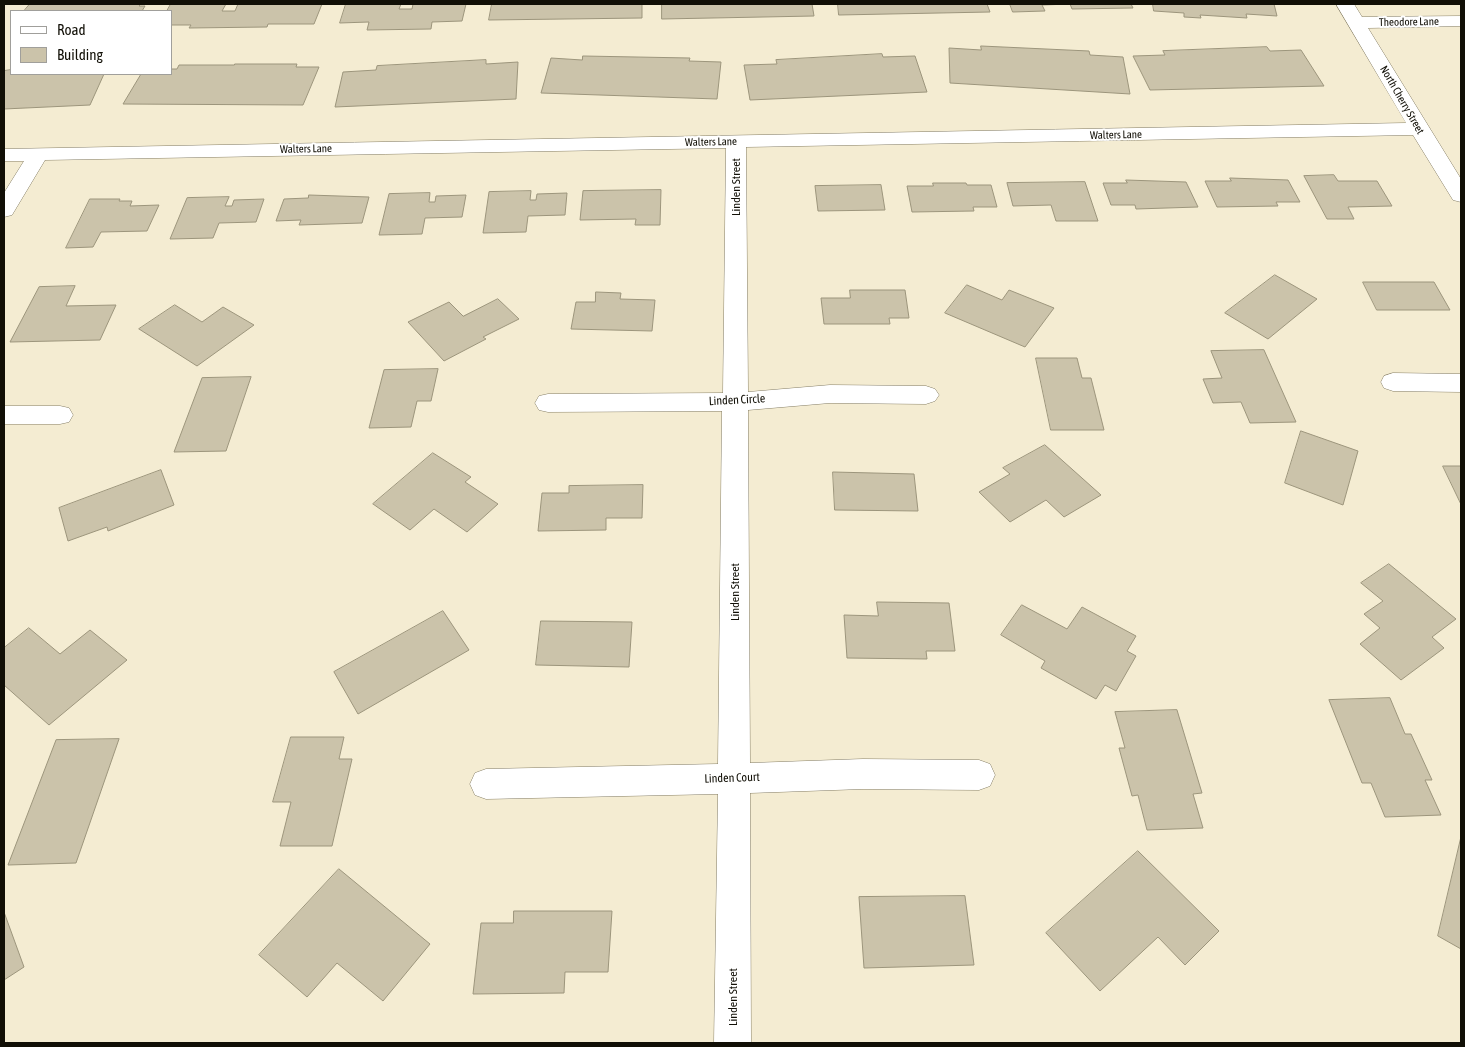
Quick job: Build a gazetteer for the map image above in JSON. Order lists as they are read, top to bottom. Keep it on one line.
{"streets":{"street":["Theodore Lane","North Cherry Street","Walters Lane","Linden Street","Linden Circle","Linden Court"]},"crossings":[["Theodore Lane","North Cherry Street"],["North Cherry Street","Walters Lane"],["Walters Lane","Linden Street"],["Linden Street","Linden Circle"],["Linden Street","Linden Court"]],"legend":["Road","Building"]}
